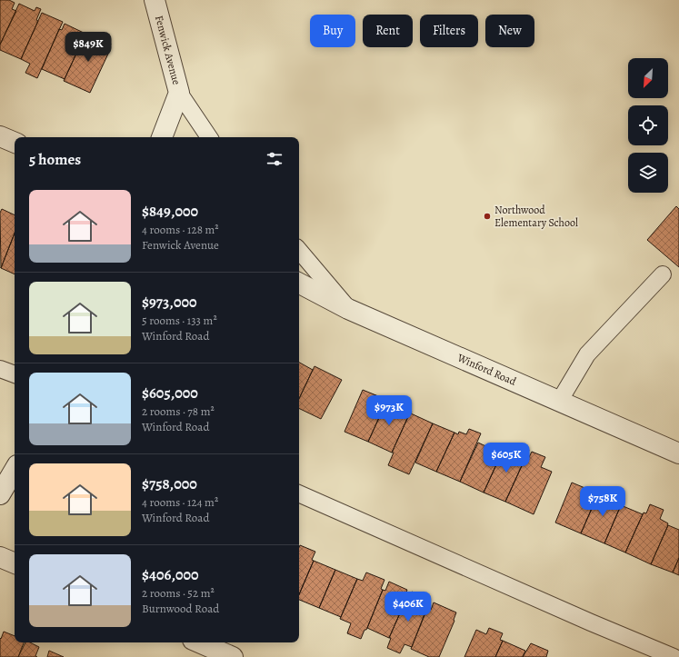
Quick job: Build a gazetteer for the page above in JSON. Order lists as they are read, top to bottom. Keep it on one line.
{"streets":{"street":["Fenwick Avenue","Winford Road"]},"places":["Northwood Elementary School"],"north":"bottom left","page":{"chip":["Buy","Rent","Filters","New"],"price":["$849K","$973K","$605K","$758K","$406K"],"heading":"5 homes","list":[{"name":"$849,000","note":"4 rooms · 128 m² · Fenwick Avenue"},{"name":"$973,000","note":"5 rooms · 133 m² · Winford Road"},{"name":"$605,000","note":"2 rooms · 78 m² · Winford Road"},{"name":"$758,000","note":"4 rooms · 124 m² · Winford Road"},{"name":"$406,000","note":"2 rooms · 52 m² · Burnwood Road"}]}}
